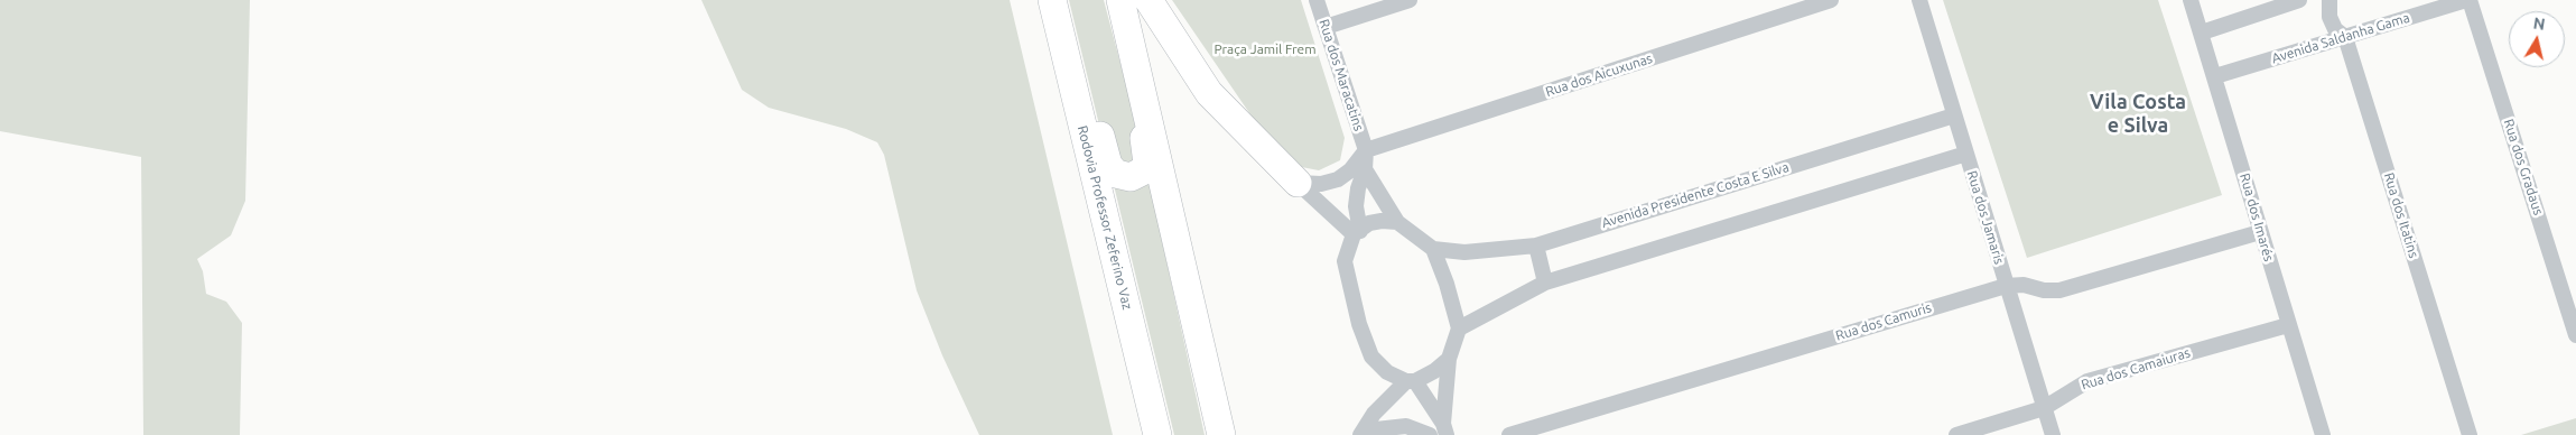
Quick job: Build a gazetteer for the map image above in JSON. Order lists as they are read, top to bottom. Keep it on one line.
{"streets":{"highway":["Rodovia Professor Zeferino Vaz"],"street":["Avenida Saldanha Gama","Rua dos Maracatins","Rua dos Aicuxunas","Rua dos Gradaus","Avenida Presidente Costa E Silva","Rua dos Itatins","Rua dos Jamaris","Rua dos Imarés","Rua dos Camuris","Rua dos Camaiuras"]},"crossings":[["Avenida Saldanha Gama","Rua dos Gradaus"],["Avenida Saldanha Gama","Rua dos Itatins"],["Avenida Saldanha Gama","Rua dos Imarés"],["Rua dos Maracatins","Rua dos Aicuxunas"],["Rua dos Maracatins","Avenida Presidente Costa E Silva"],["Avenida Presidente Costa E Silva","Rua dos Jamaris"],["Rua dos Jamaris","Rua dos Camuris"],["Rua dos Jamaris","Rua dos Camaiuras"],["Rua dos Imarés","Rua dos Camuris"],["Rua dos Imarés","Rua dos Camaiuras"]],"districts":["Vila Costa e Silva"],"parks":["Praça Jamil Frem"],"north":"top"}
